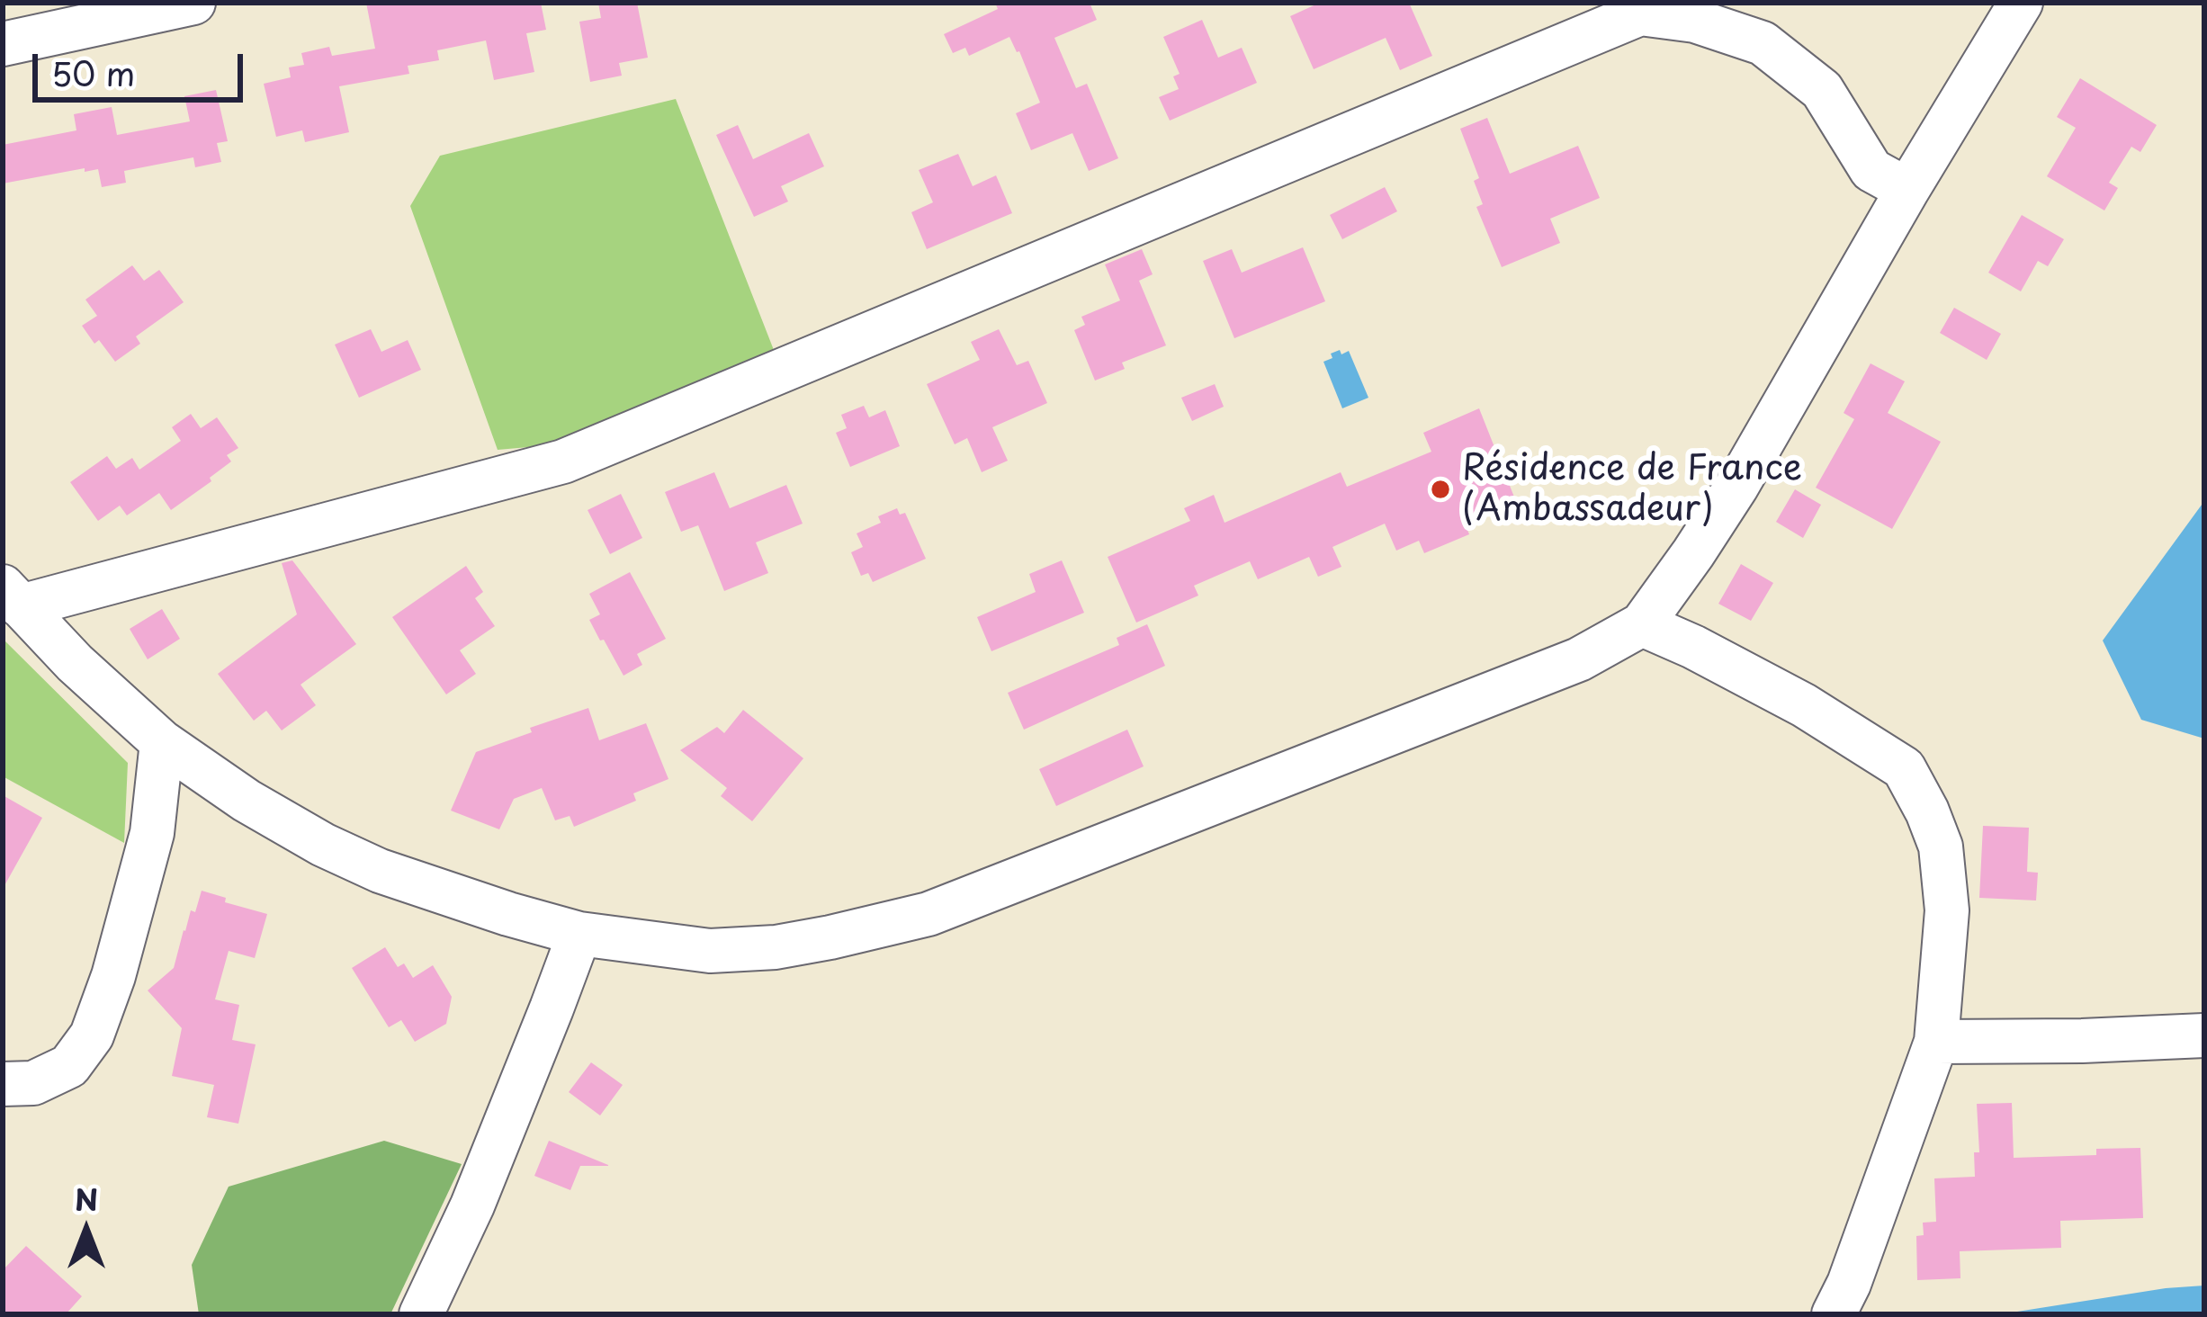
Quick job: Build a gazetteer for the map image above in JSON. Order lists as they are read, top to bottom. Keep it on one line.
{"places":["Résidence de France (Ambassadeur)"],"scale_bar":"50 m","north":"top"}
